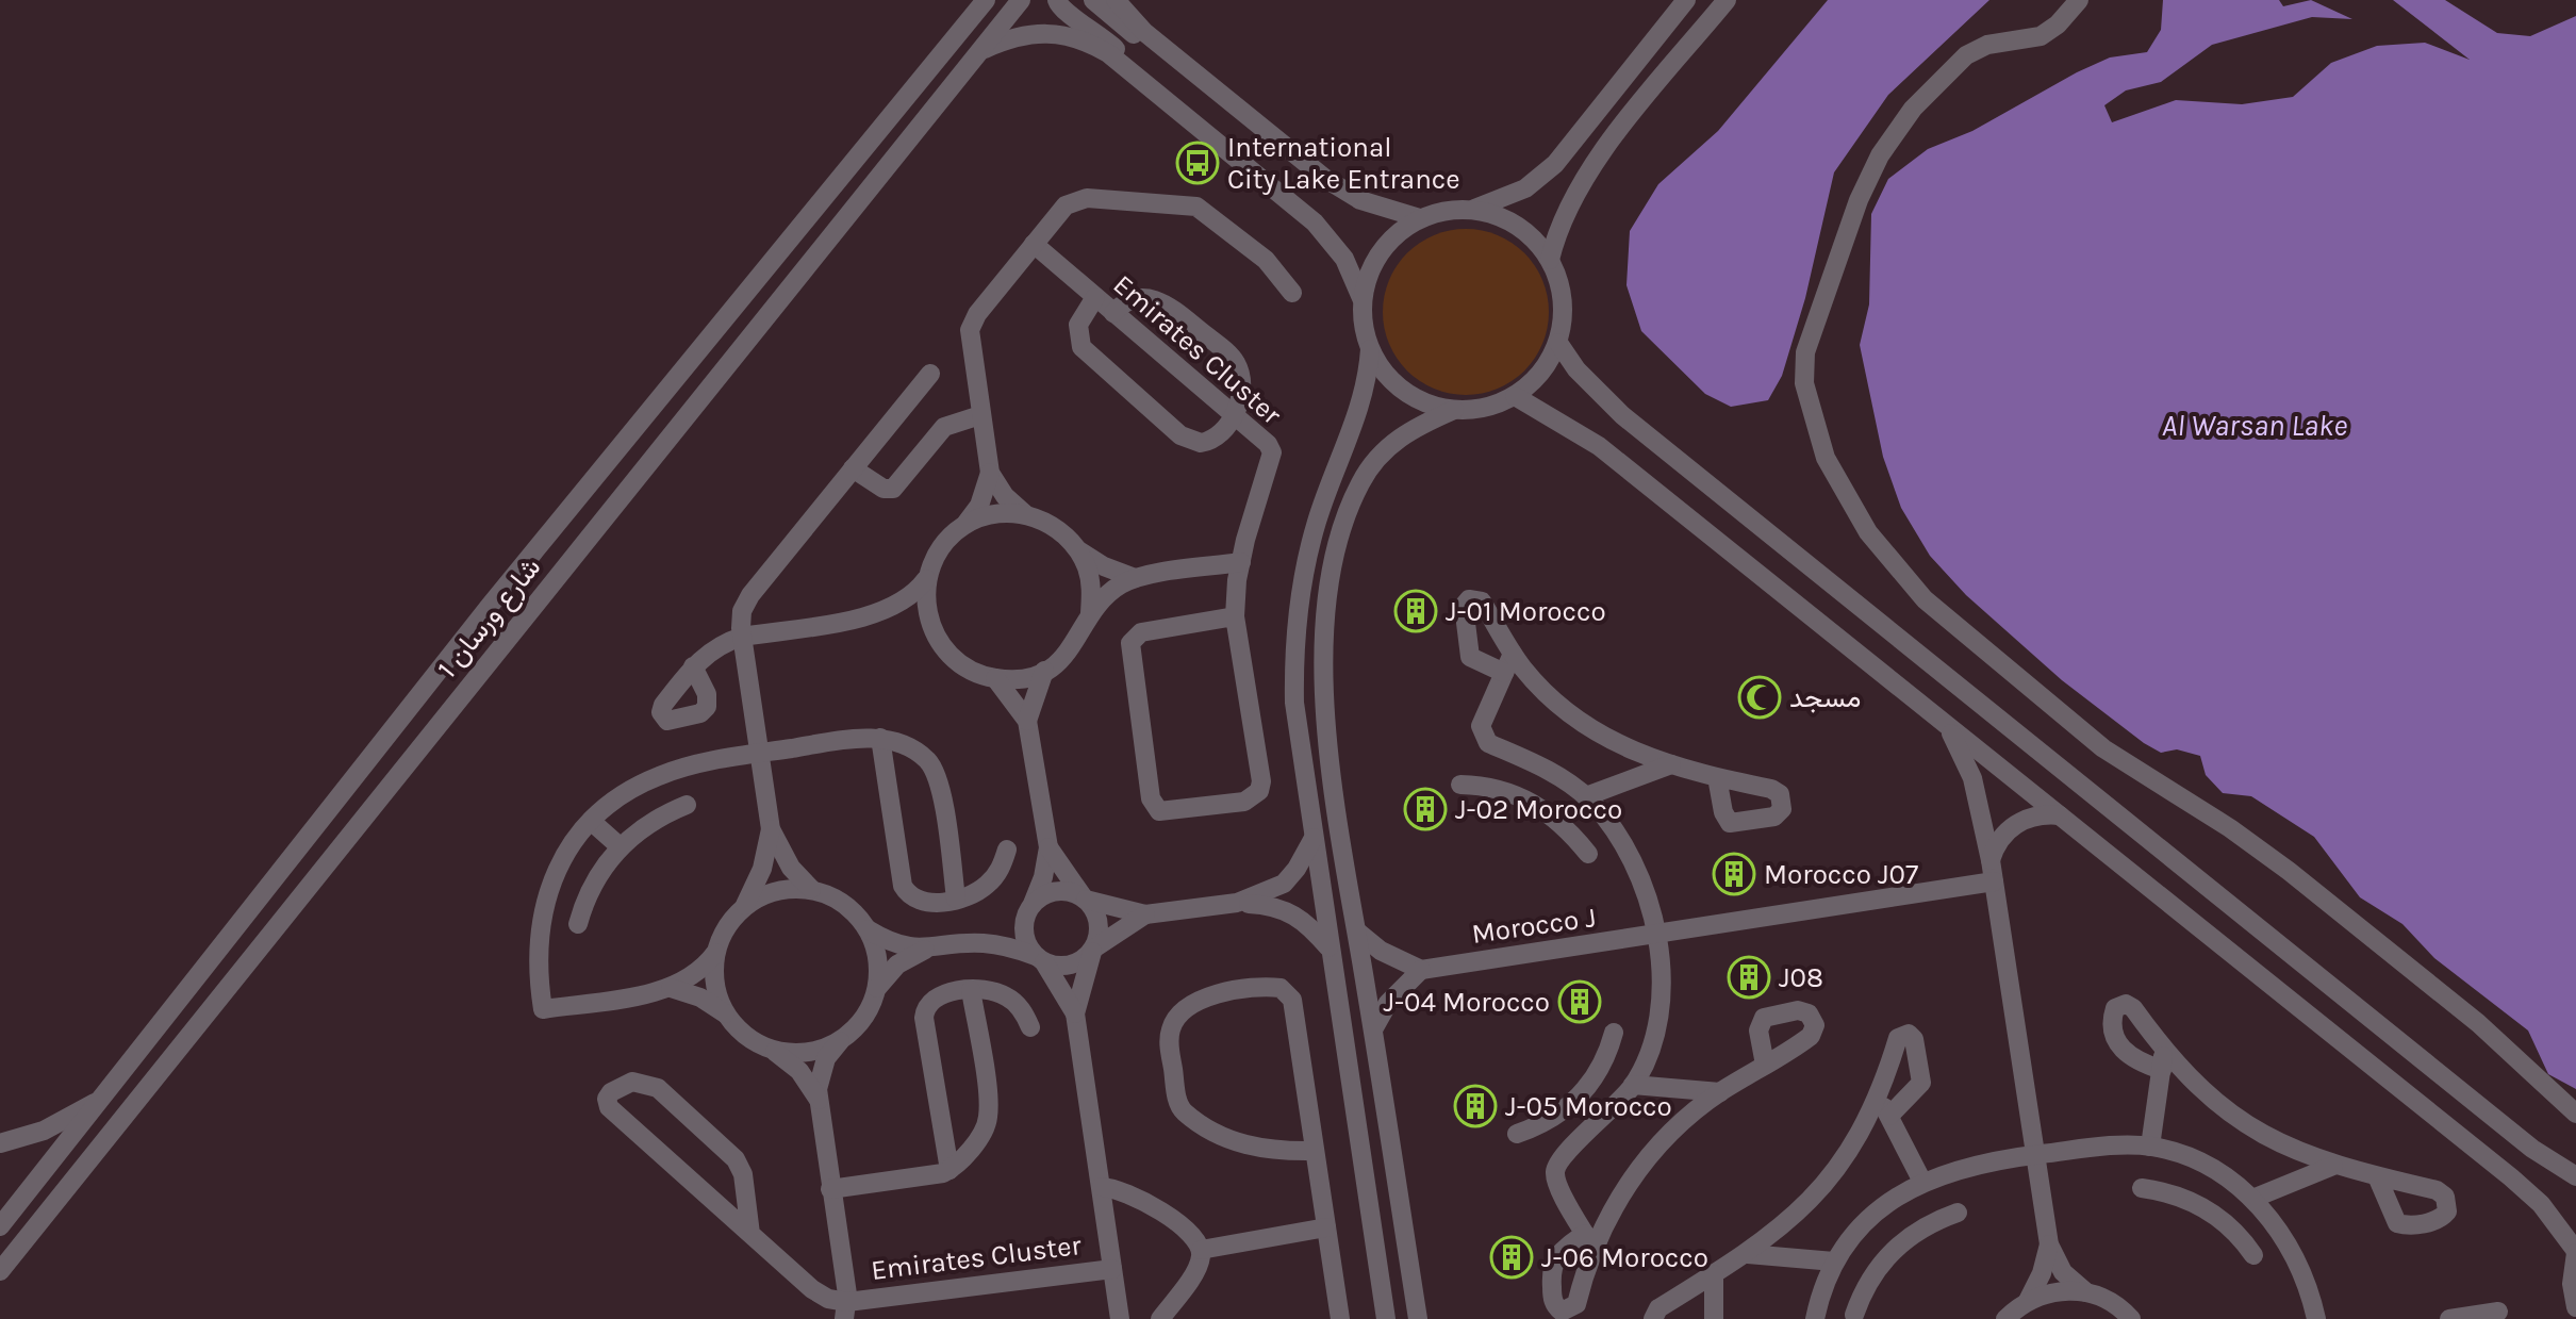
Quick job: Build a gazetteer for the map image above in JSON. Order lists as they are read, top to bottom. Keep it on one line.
{"streets":{"street":["Emirates Cluster","شارع ورسان 1","Morocco J"]},"water":["Al Warsan Lake"],"places":{"bus stop":["International City Lake Entrance"],"building":["J-01 Morocco","J-02 Morocco","Morocco J07","J08","J-04 Morocco","J-05 Morocco","J-06 Morocco"],"mosque":["مسجد"]}}
